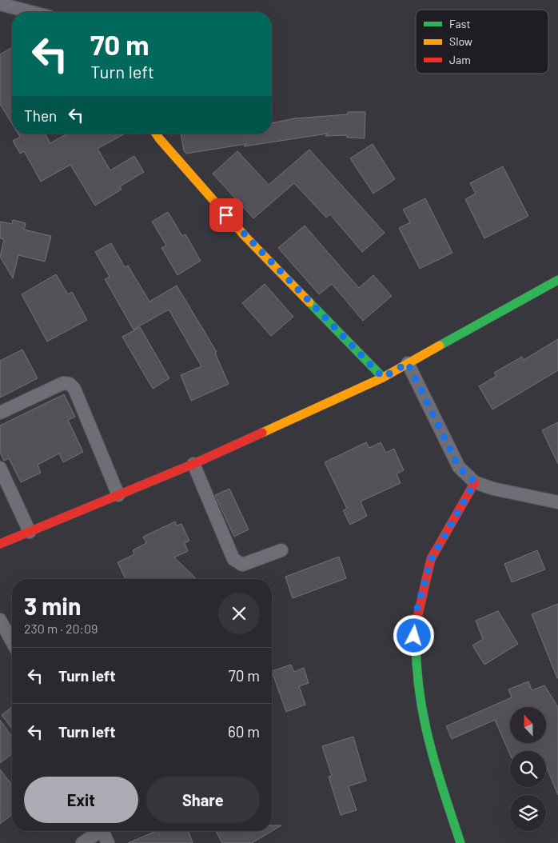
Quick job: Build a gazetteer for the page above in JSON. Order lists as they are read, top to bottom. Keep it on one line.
{"legend":["Fast","Slow","Jam"],"north":"top","page":{"turn":["70 m","Turn left"],"then":"Then","heading":["3 min","230 m · 20:09"],"list":[{"name":"Turn left","value":"70 m"},{"name":"Turn left","value":"60 m"}],"buttons":["Exit","Share"]}}
